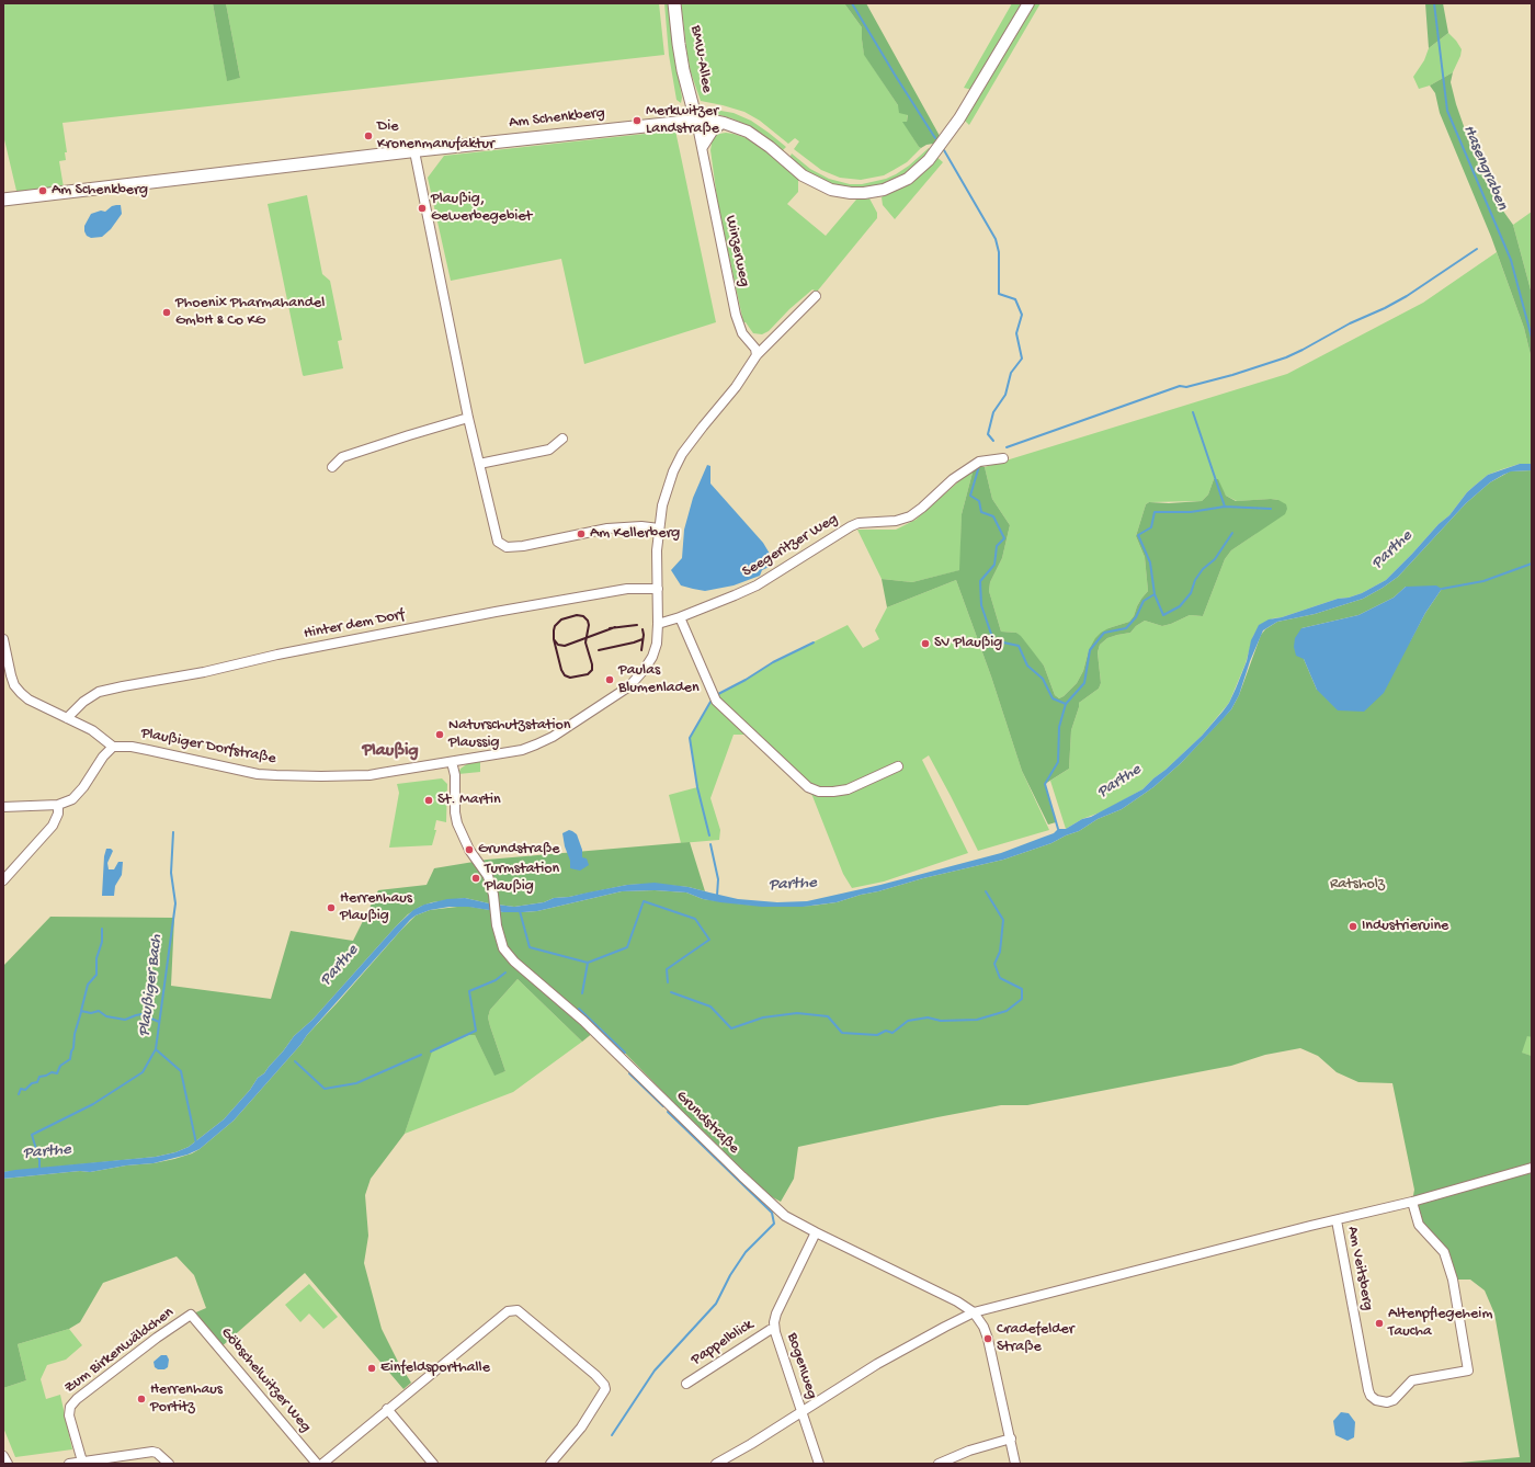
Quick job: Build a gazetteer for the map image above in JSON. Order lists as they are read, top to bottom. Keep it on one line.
{"streets":{"main road":["BMW-Allee","Am Schenkberg"],"street":["Winzerweg","Seegeritzer Weg","Hinter dem Dorf","Plaußiger Dorfstraße","Grundstraße","Am Veitsberg","Pappelblick","Zum Birkenwäldchen","Bogenweg","Göbschelwitzer Weg"]},"crossings":[["BMW-Allee","Am Schenkberg"],["BMW-Allee","Winzerweg"],["Am Schenkberg","Winzerweg"],["Winzerweg","Plaußiger Dorfstraße"],["Seegeritzer Weg","Plaußiger Dorfstraße"],["Hinter dem Dorf","Plaußiger Dorfstraße"],["Plaußiger Dorfstraße","Grundstraße"],["Grundstraße","Am Veitsberg"],["Grundstraße","Bogenweg"],["Pappelblick","Bogenweg"],["Zum Birkenwäldchen","Göbschelwitzer Weg"]],"districts":["Plaußig"],"water":["Hasengraben","Parthe","Plaußiger Bach"],"parks":["Ratsholz"],"places":["Merkwitzer Landstraße","Die Kronenmanufaktur","Am Schenkberg","Plaußig, Gewerbegebiet","Phoenix Pharmahandel GmbH & Co KG","Am Kellerberg","SV Plaußig","Paulas Blumenladen","Naturschutzstation Plaussig","St. Martin","Grundstraße","Turmstation Plaußig","Herrenhaus Plaußig","Industrieruine","Altenpflegeheim Taucha","Cradefelder Straße","Einfeldsporthalle","Herrenhaus Portitz"]}
